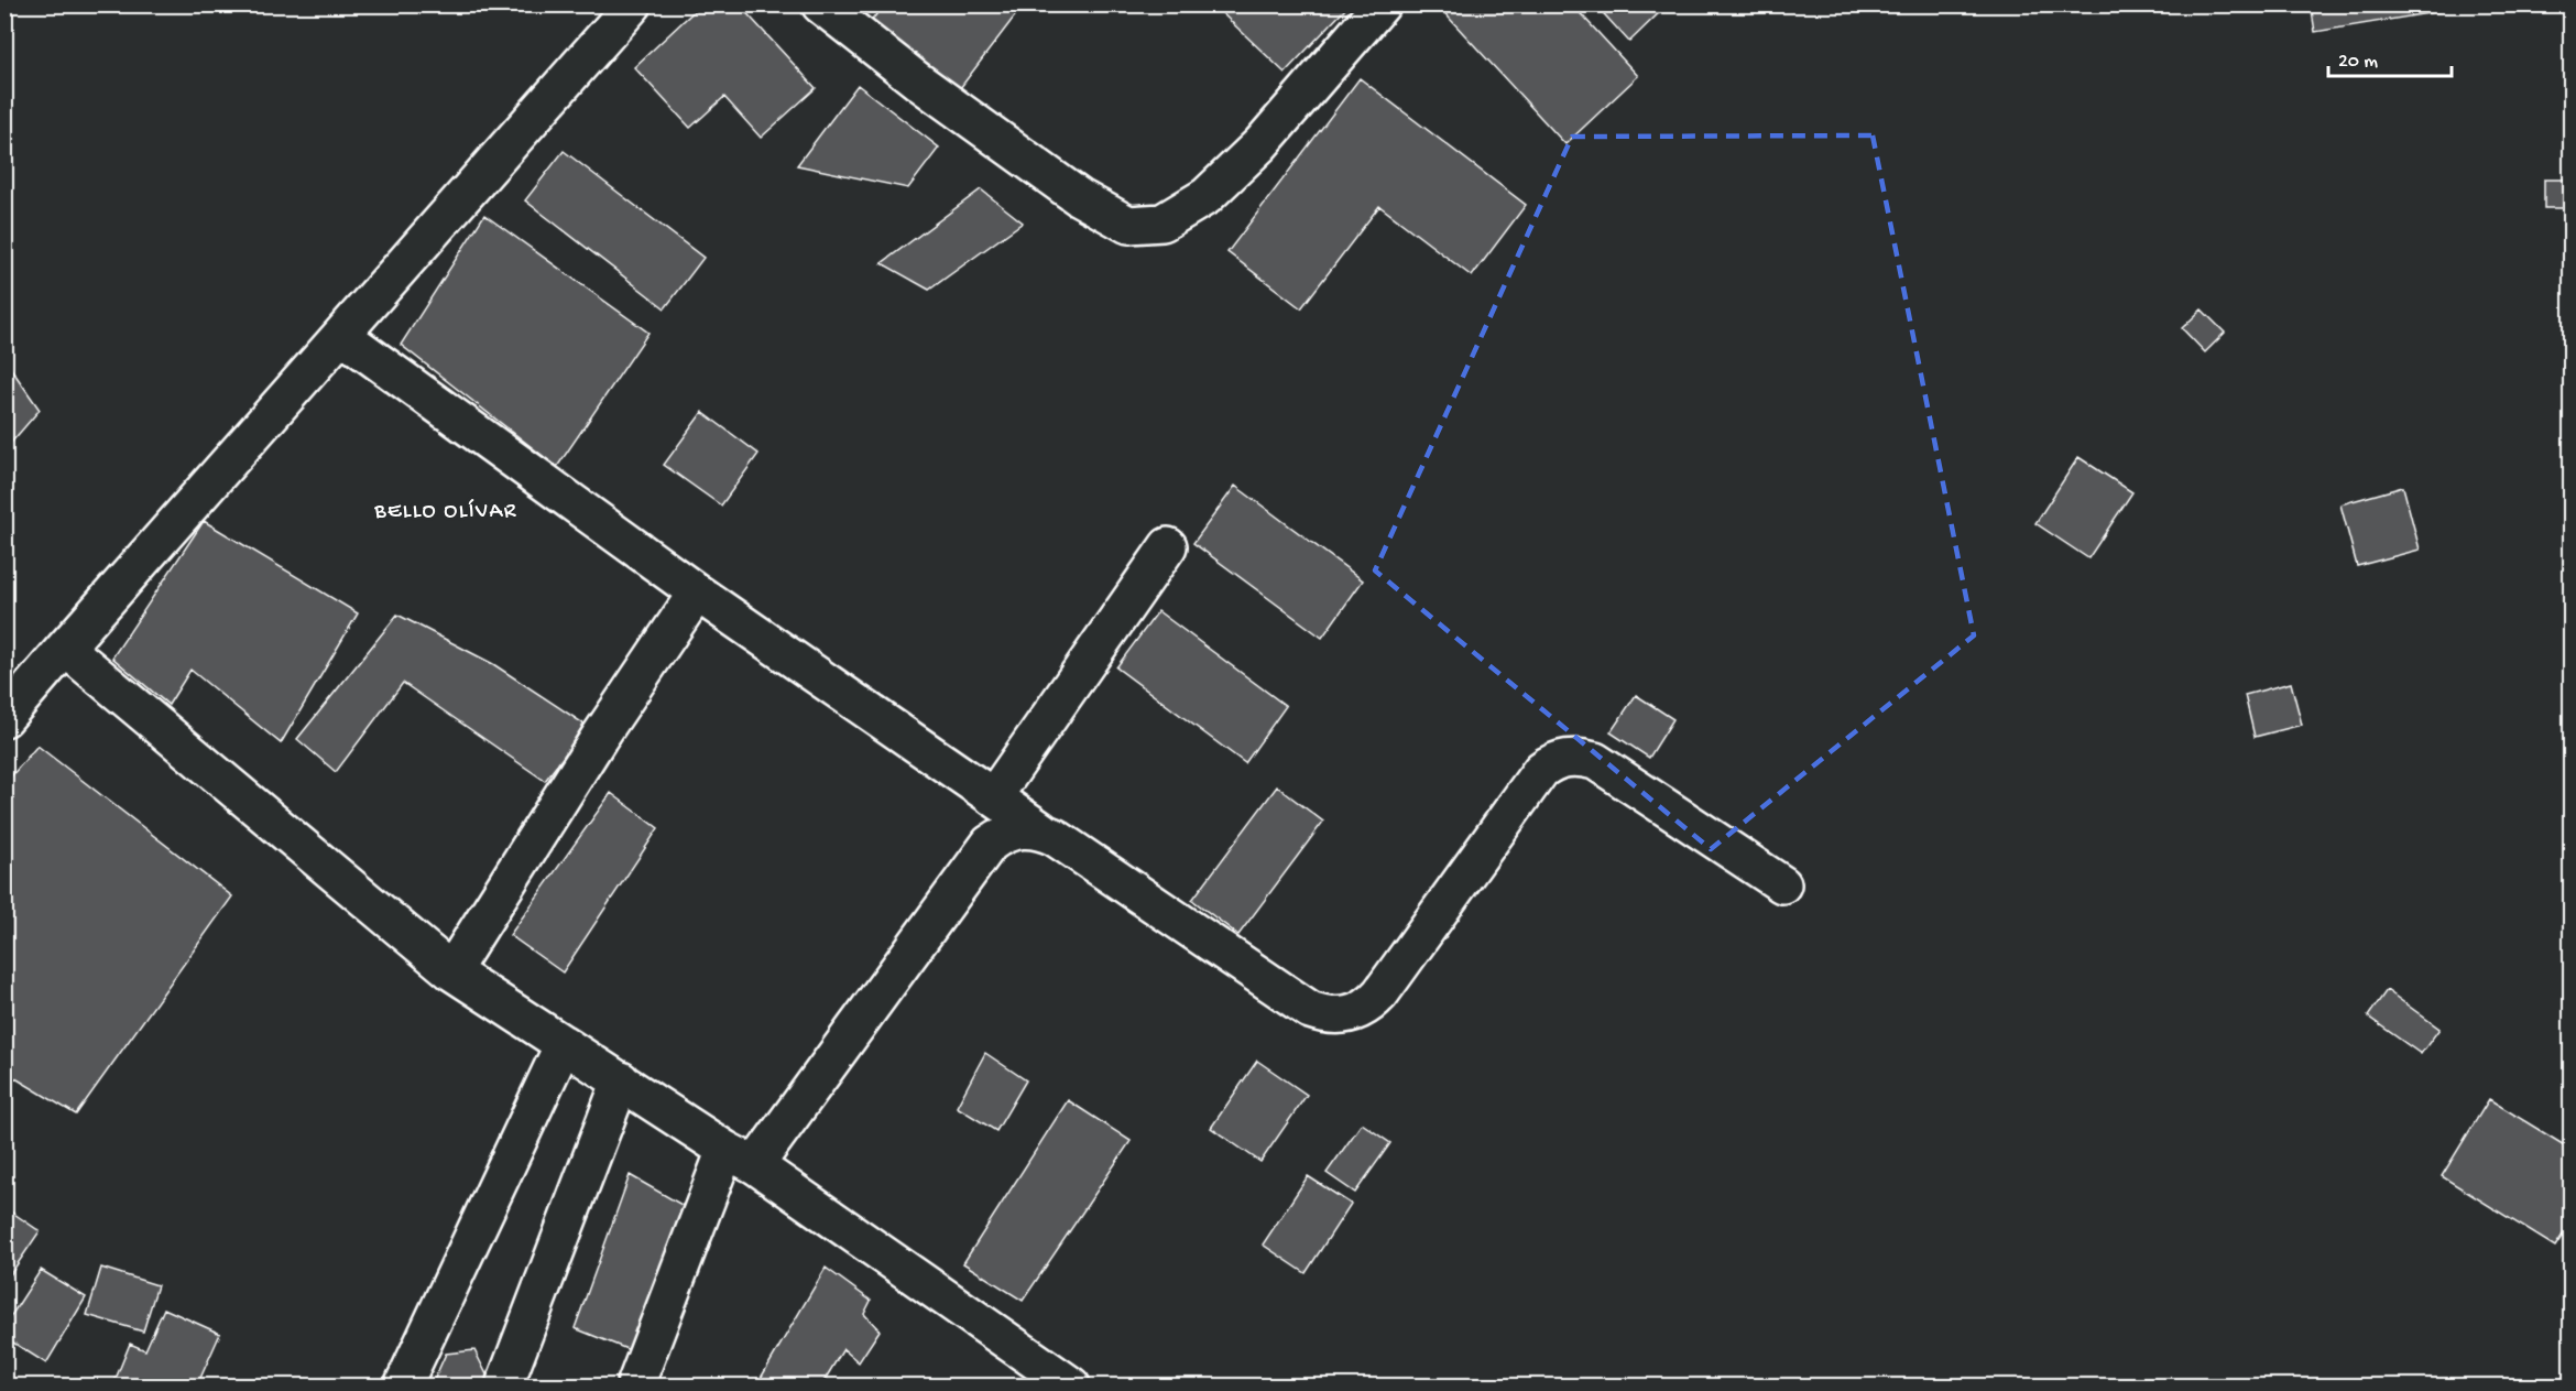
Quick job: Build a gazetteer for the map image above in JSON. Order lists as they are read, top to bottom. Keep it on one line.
{"districts":["BELLO OLÍVAR"],"scale_bar":"20 m"}
